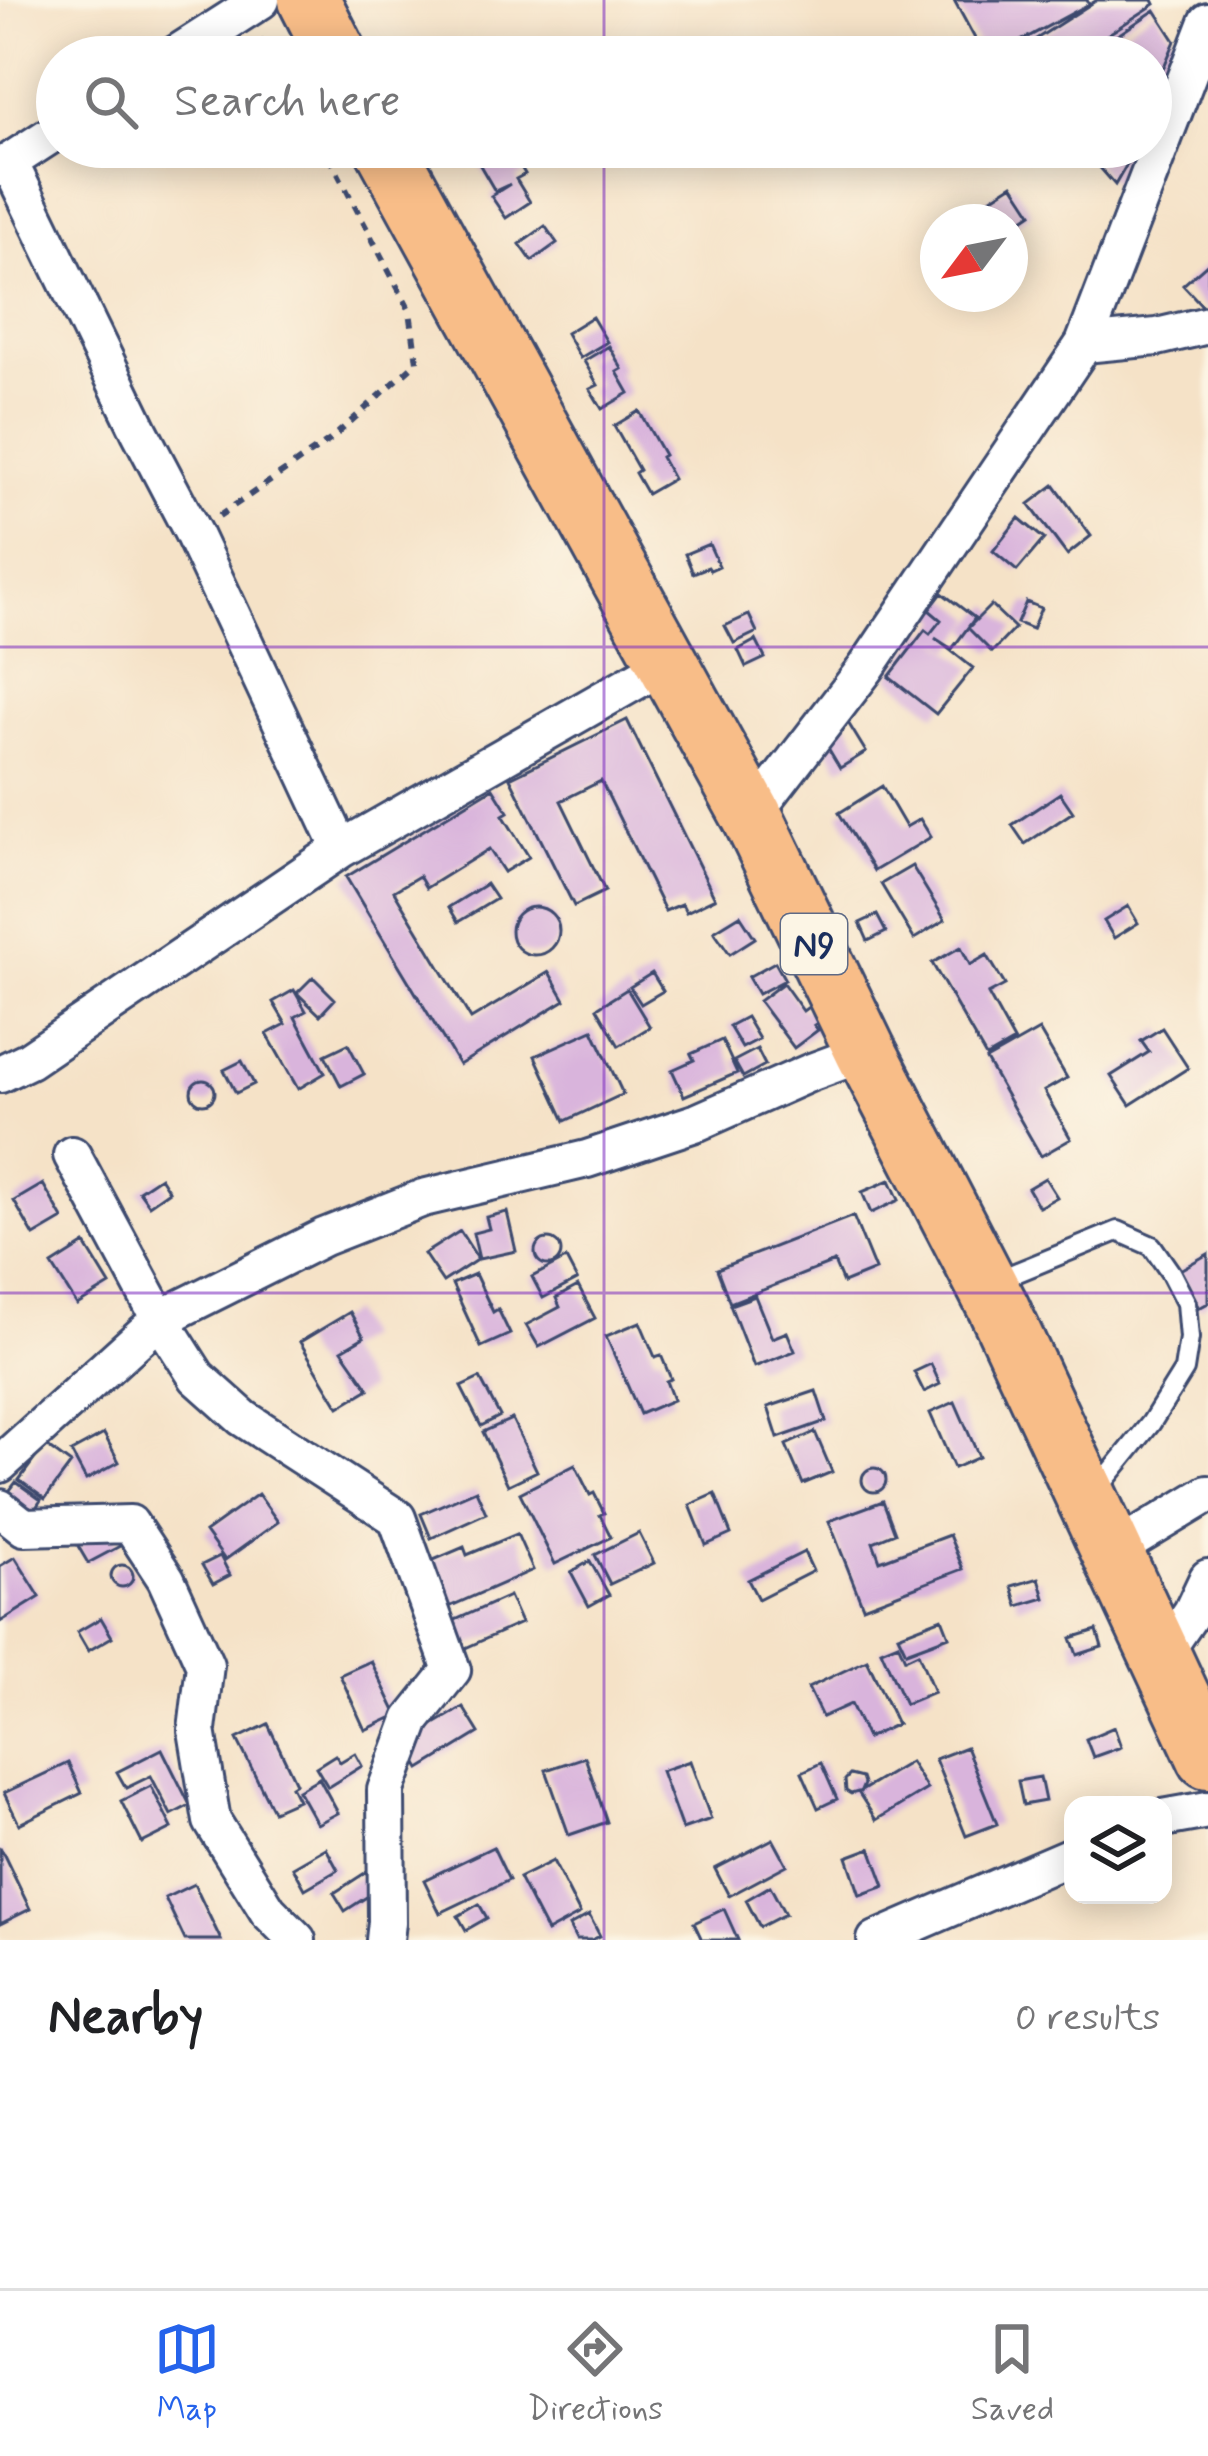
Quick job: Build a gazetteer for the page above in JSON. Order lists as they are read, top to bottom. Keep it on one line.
{"streets":{"highway":["N9"]},"north":"bottom left","page":{"search":"Search here","heading":["Nearby","0 results"],"nav":["Map","Directions","Saved"]}}
